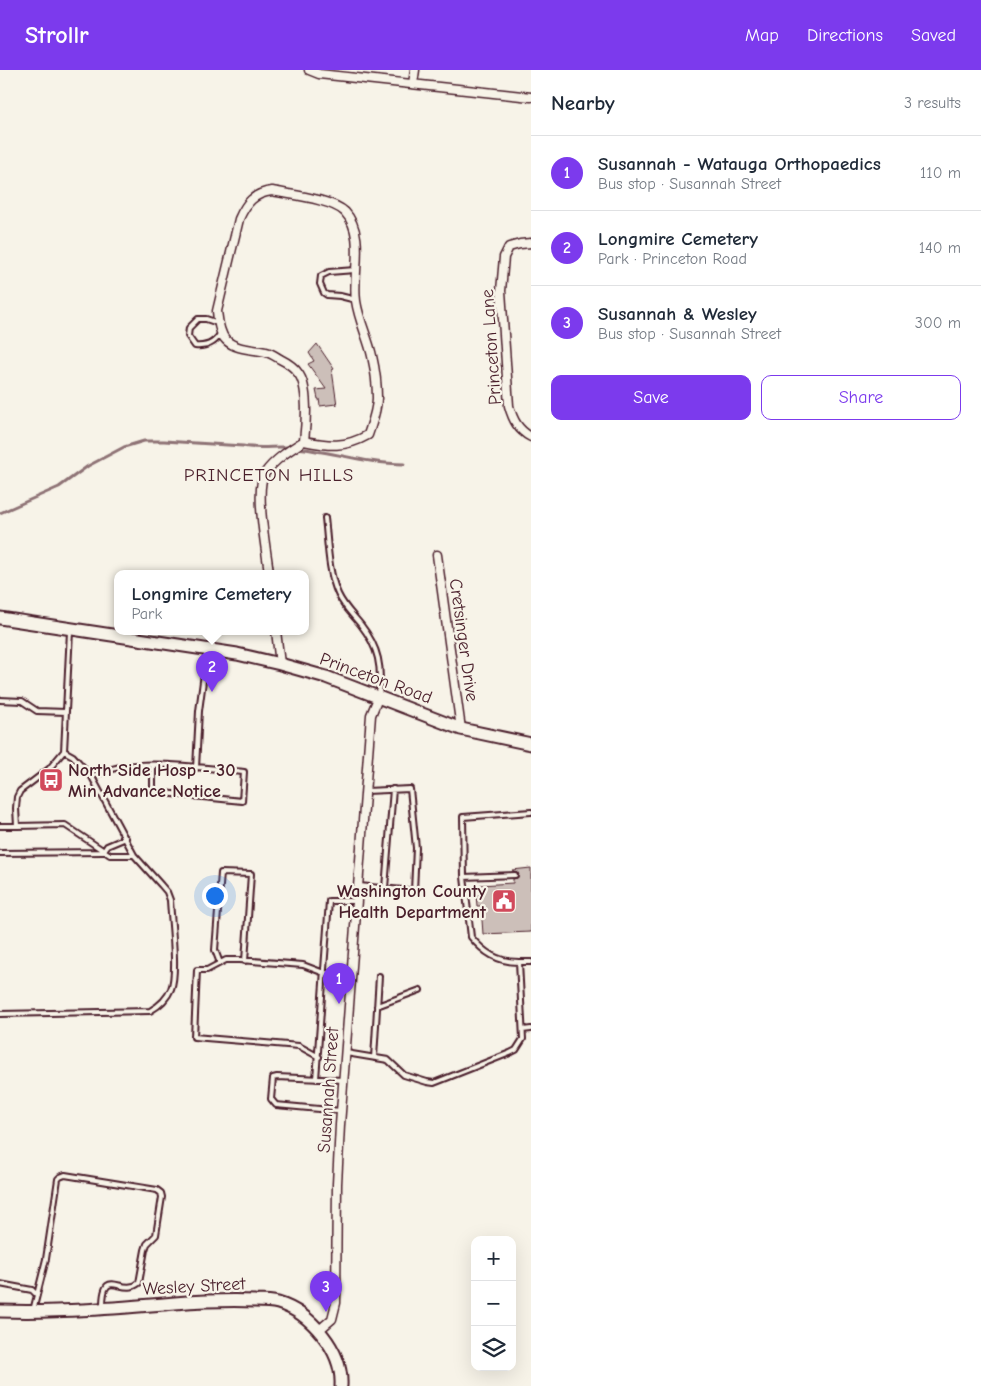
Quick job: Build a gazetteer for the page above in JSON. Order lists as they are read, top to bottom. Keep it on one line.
{"streets":{"street":["Princeton Lane","Cretsinger Drive","Princeton Road","Susannah Street","Wesley Street"]},"crossings":[["Cretsinger Drive","Princeton Road"],["Princeton Road","Susannah Street"],["Susannah Street","Wesley Street"]],"districts":["PRINCETON HILLS"],"places":{"bus stop":["North Side Hosp - 30 Min Advance Notice"],"public building":["Washington County Health Department"]},"page":{"header":"Strollr","nav":["Map","Directions","Saved"],"heading":["Nearby","3 results"],"list":[{"mark":"1","name":"Susannah - Watauga Orthopaedics","note":"Bus stop · Susannah Street","value":"110 m"},{"mark":"2","name":"Longmire Cemetery","note":"Park · Princeton Road","value":"140 m"},{"mark":"3","name":"Susannah & Wesley","note":"Bus stop · Susannah Street","value":"300 m"}],"buttons":["Save","Share"],"popup":["Longmire Cemetery","Park"],"pins":["2","1","3"],"map_buttons":["+","−"]}}
